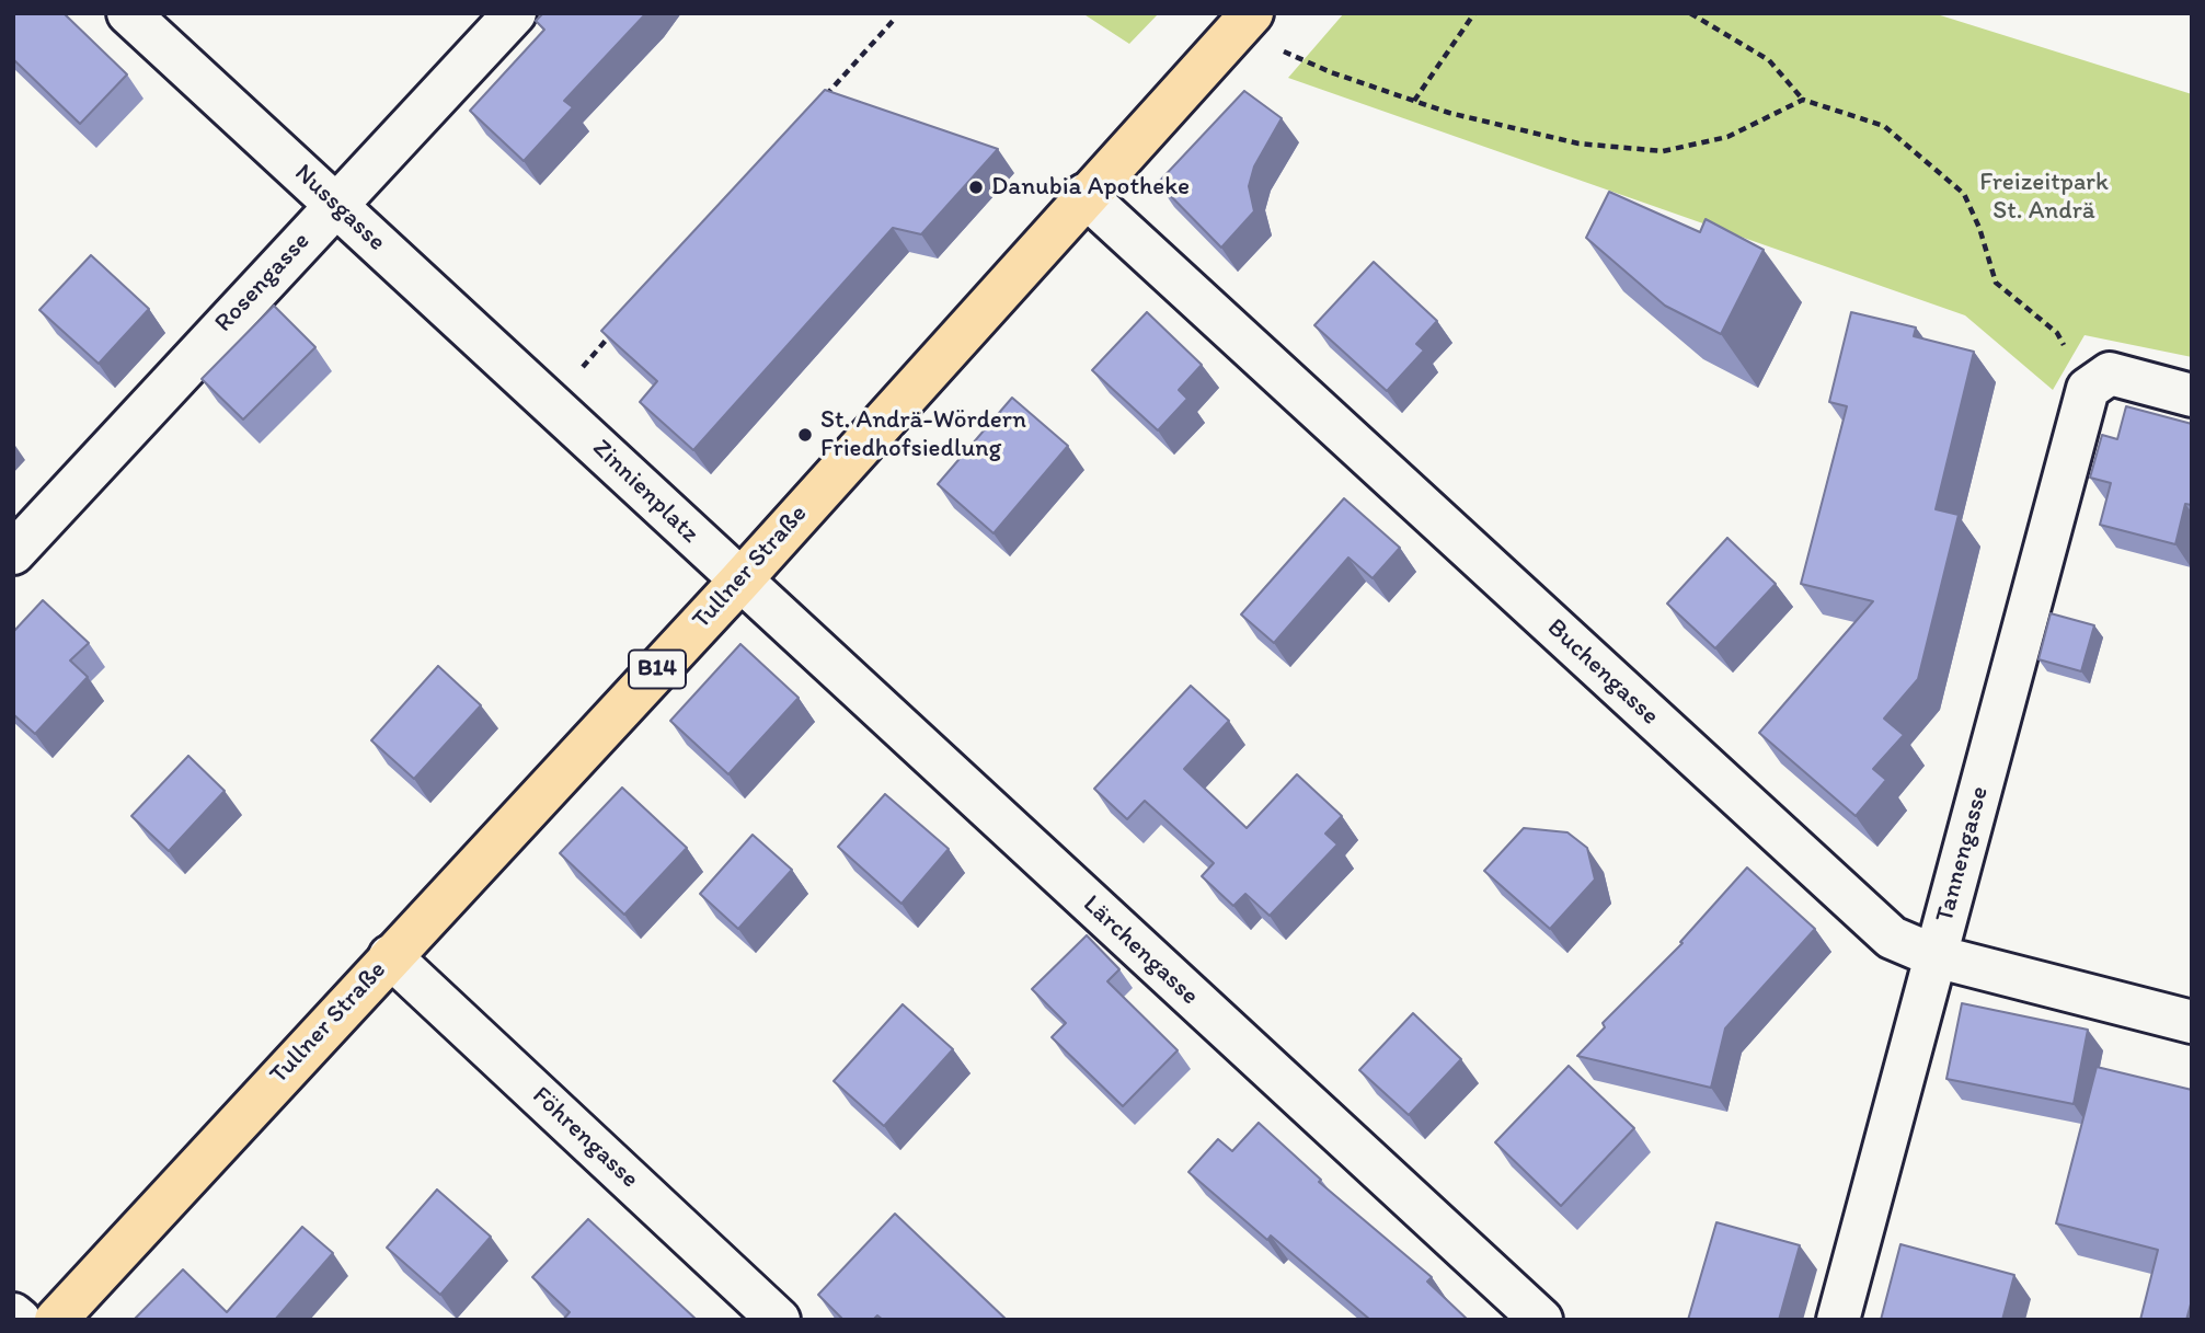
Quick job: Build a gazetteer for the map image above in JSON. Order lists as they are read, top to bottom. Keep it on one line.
{"streets":{"main road":["Tullner Straße","B14"],"street":["Nussgasse","Rosengasse","Zinnienplatz","Buchengasse","Tannengasse","Lärchengasse","Föhrengasse"]},"crossings":[["Nussgasse","Rosengasse"],["Nussgasse","Zinnienplatz"],["Zinnienplatz","Tullner Straße"],["Zinnienplatz","Lärchengasse"],["Tullner Straße","Buchengasse"],["Tullner Straße","Lärchengasse"],["Tullner Straße","Föhrengasse"],["Buchengasse","Tannengasse"]],"parks":["Freizeitpark St. Andrä"],"places":["Danubia Apotheke","St. Andrä-Wördern Friedhofsiedlung"]}
